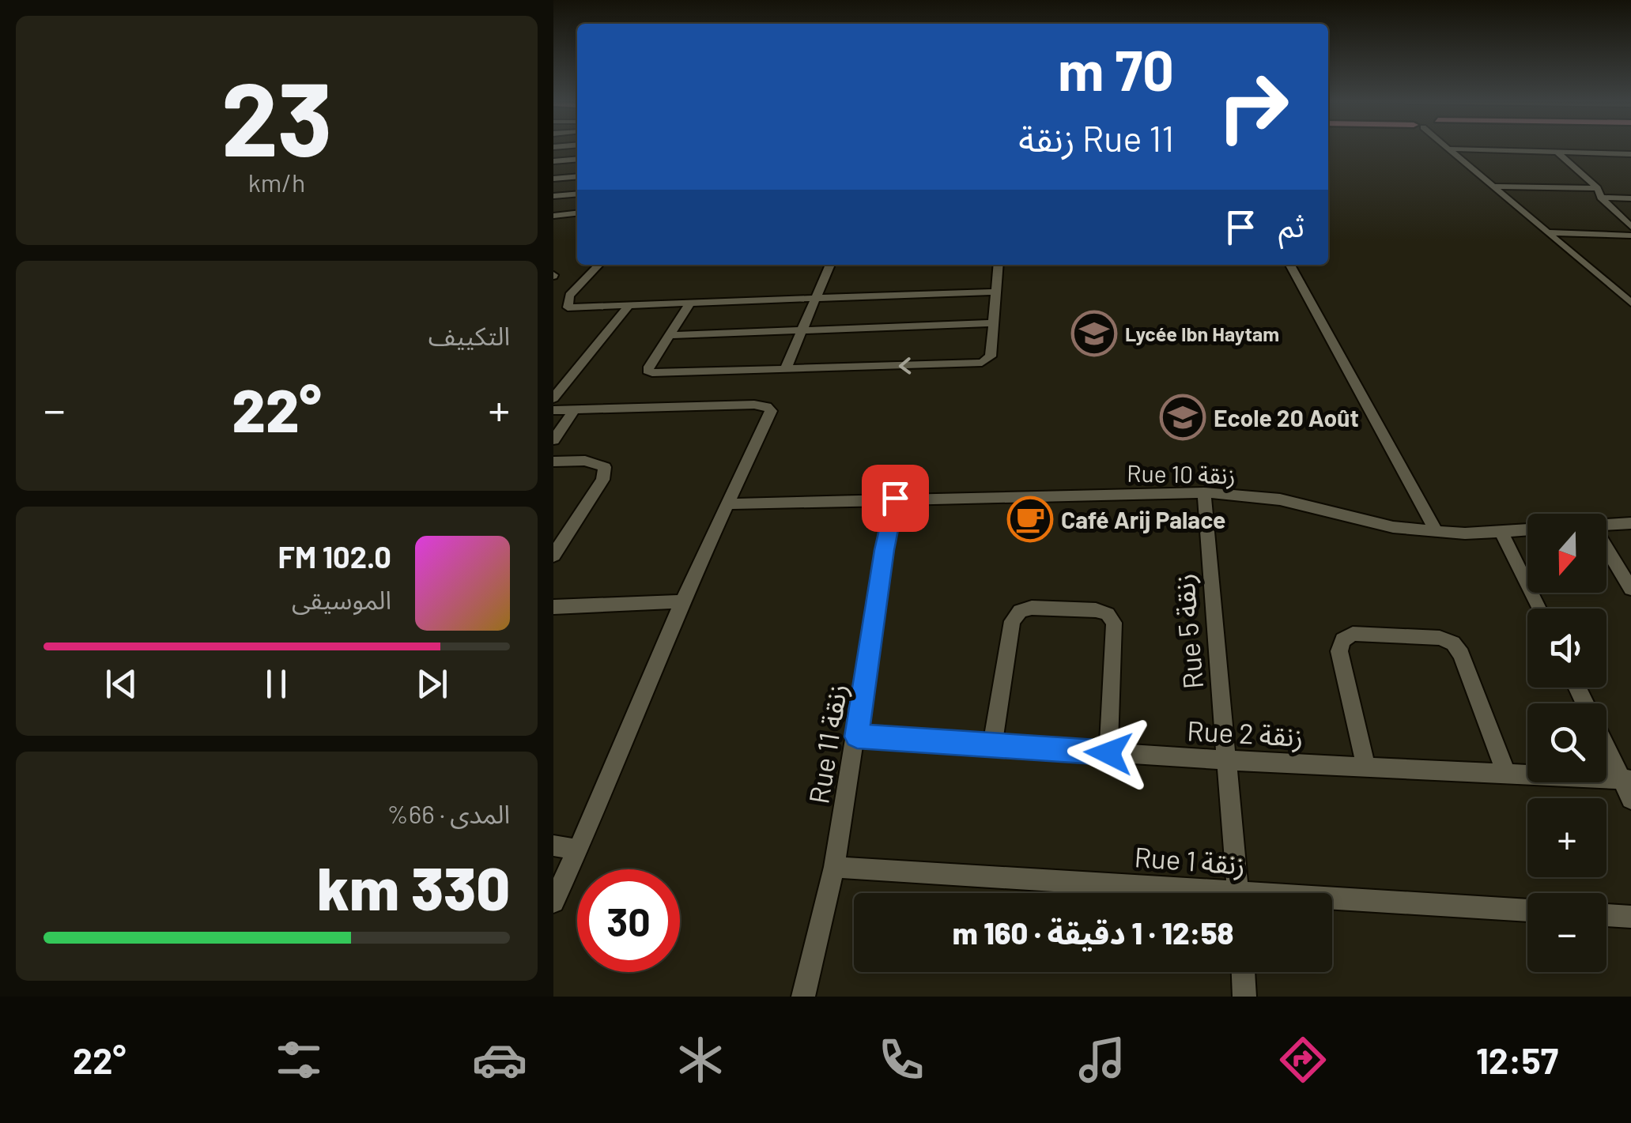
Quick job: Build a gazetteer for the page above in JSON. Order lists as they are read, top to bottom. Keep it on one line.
{"streets":{"street":["Rue 10 زنقة","Rue 5 زنقة","Rue 2 زنقة","Rue 11 زنقة","Rue 1 زنقة"]},"crossings":[["Rue 10 زنقة","Rue 5 زنقة"],["Rue 10 زنقة","Rue 11 زنقة"],["Rue 5 زنقة","Rue 2 زنقة"],["Rue 2 زنقة","Rue 11 زنقة"],["Rue 11 زنقة","Rue 1 زنقة"]],"places":{"school or university":["Lycée Ibn Haytam","Ecole 20 Août"],"cafe":["Café Arij Palace"]},"north":"bottom","page":{"tile":[["23","km/h"],"التكييف",["المدى · 66%","330 km"]],"turn":["70 m","Rue 11 زنقة"],"then":"ثم","heat":["−","22°","+"],"map_buttons":["+","−"],"song":["102.0 FM","الموسيقى"],"limit":"30","trip":"12:58 · 1 دقيقة · 160 m","tabs":["12:57","22°"]}}
